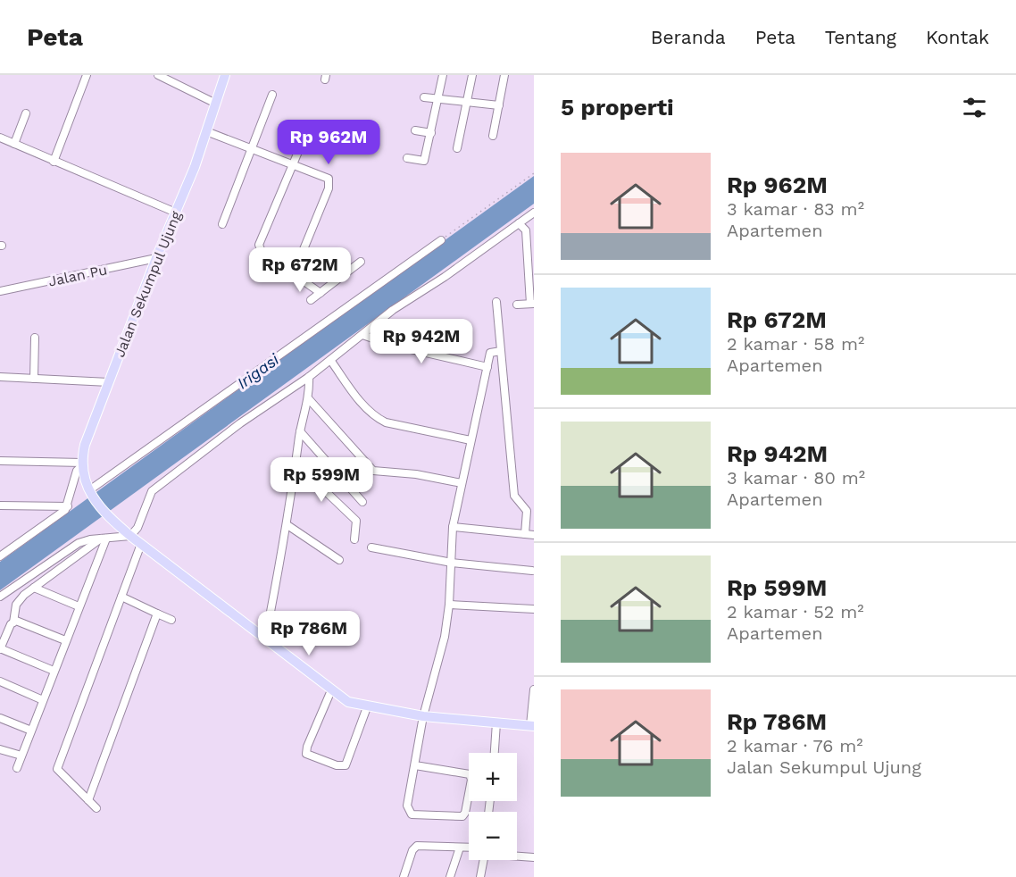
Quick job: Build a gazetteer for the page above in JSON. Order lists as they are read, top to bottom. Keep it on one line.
{"streets":{"main road":["Jalan Sekumpul Ujung"],"street":["Jalan Pu"]},"crossings":[["Jalan Pu","Jalan Sekumpul Ujung"]],"water":["Irigasi"],"page":{"header":"Peta","nav":["Beranda","Peta","Tentang","Kontak"],"heading":"5 properti","price":["Rp 962M","Rp 672M","Rp 942M","Rp 599M","Rp 786M"],"list":[{"name":"Rp 962M","note":"3 kamar · 83 m² · Apartemen"},{"name":"Rp 672M","note":"2 kamar · 58 m² · Apartemen"},{"name":"Rp 942M","note":"3 kamar · 80 m² · Apartemen"},{"name":"Rp 599M","note":"2 kamar · 52 m² · Apartemen"},{"name":"Rp 786M","note":"2 kamar · 76 m² · Jalan Sekumpul Ujung"}],"map_buttons":["+","−"]}}
